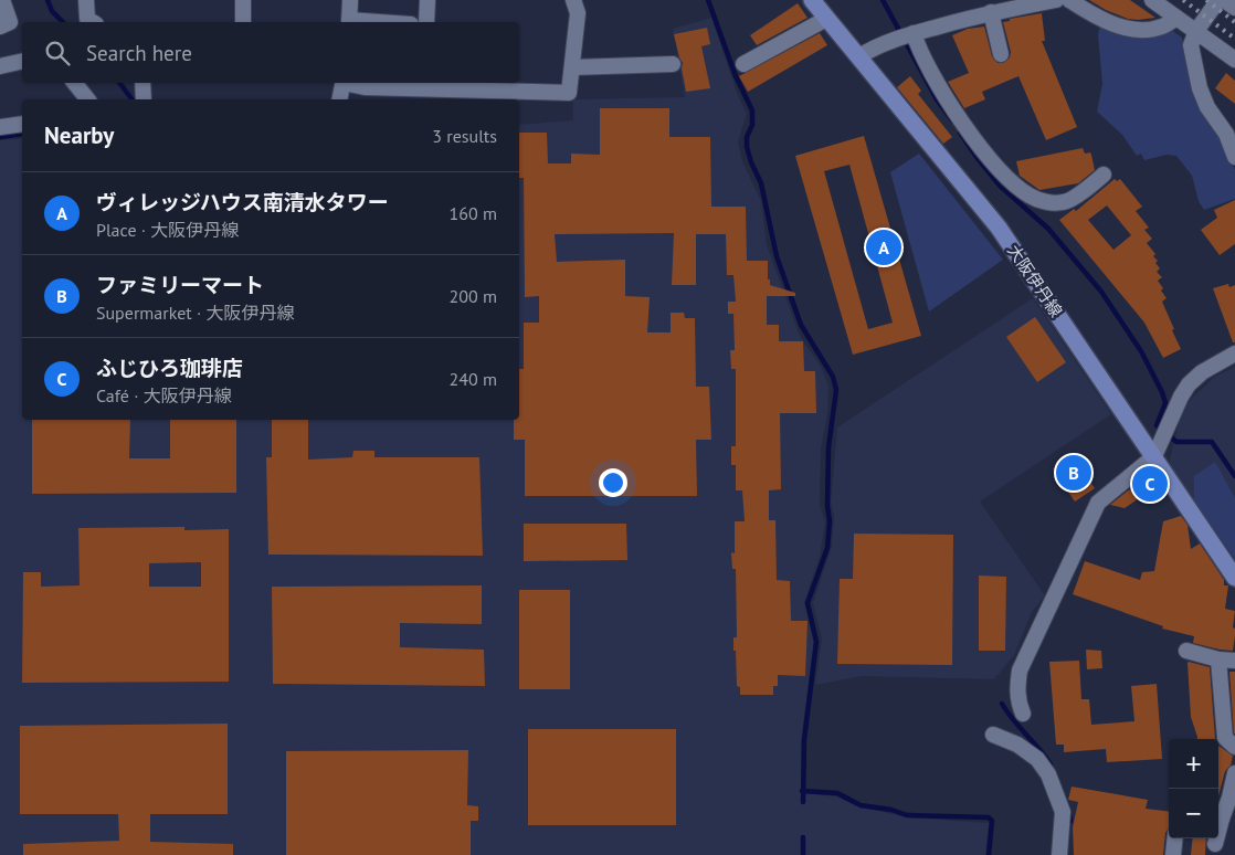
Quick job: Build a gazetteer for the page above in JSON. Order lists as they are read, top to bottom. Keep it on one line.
{"streets":{"main road":["大阪伊丹線"]},"page":{"search":"Search here","heading":["Nearby","3 results"],"list":[{"mark":"A","name":"ヴィレッジハウス南清水タワー","note":"Place · 大阪伊丹線","value":"160 m"},{"mark":"B","name":"ファミリーマート","note":"Supermarket · 大阪伊丹線","value":"200 m"},{"mark":"C","name":"ふじひろ珈琲店","note":"Café · 大阪伊丹線","value":"240 m"}],"pins":["A","B","C"],"map_buttons":["+","−"]}}
